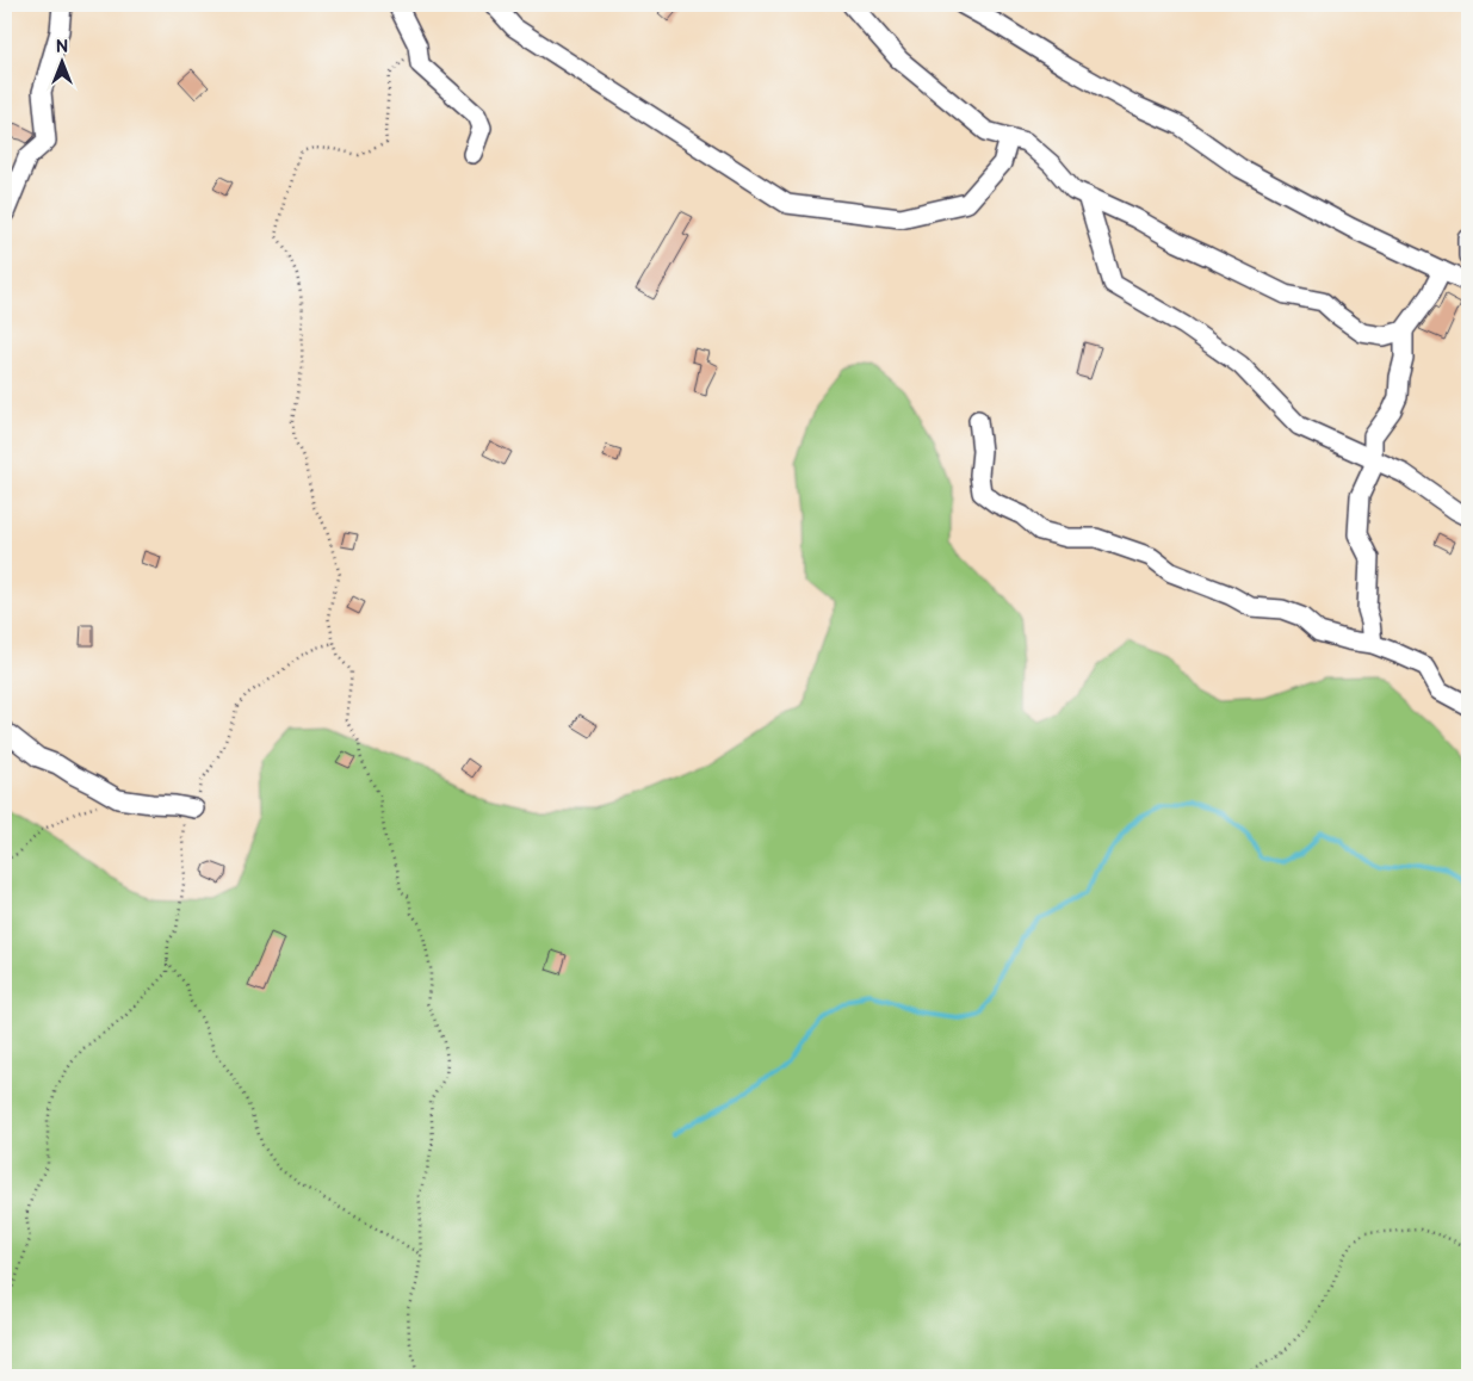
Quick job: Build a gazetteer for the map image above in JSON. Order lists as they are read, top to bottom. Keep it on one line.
{"north":"top"}
